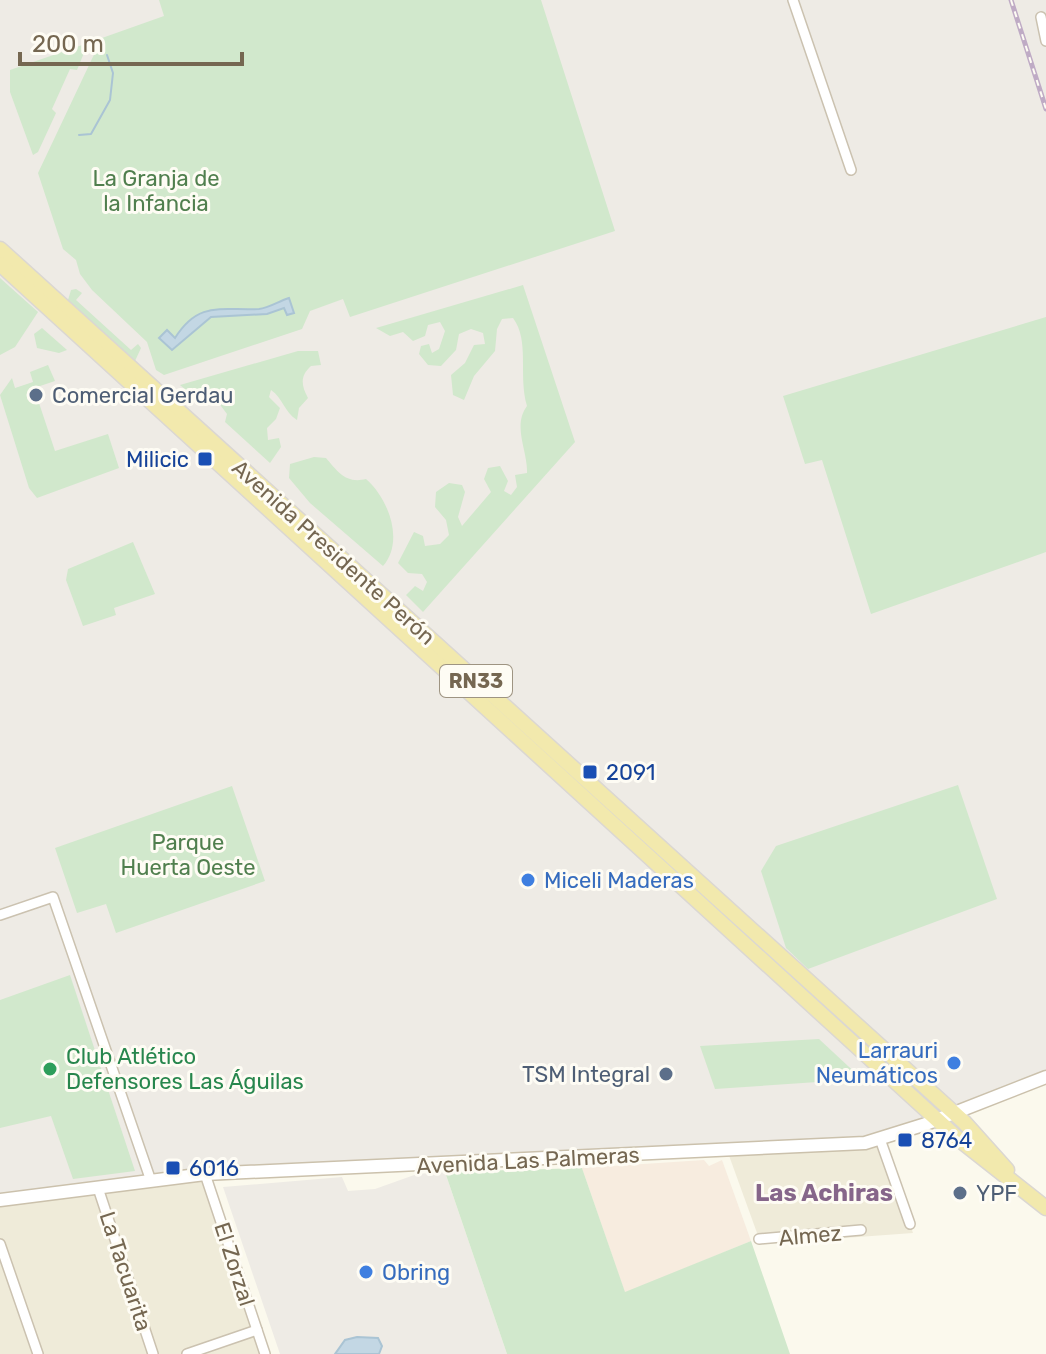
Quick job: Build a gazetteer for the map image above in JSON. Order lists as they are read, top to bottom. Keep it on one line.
{"streets":{"main road":["Avenida Presidente Perón","RN33","Avenida Las Palmeras"],"street":["Almez","El Zorzal","La Tacuarita"]},"crossings":[["Avenida Presidente Perón","RN33"],["Avenida Presidente Perón","Avenida Las Palmeras"],["RN33","Avenida Las Palmeras"],["Avenida Las Palmeras","El Zorzal"],["Avenida Las Palmeras","La Tacuarita"]],"districts":["Las Achiras"],"parks":["La Granja de la Infancia","Parque Huerta Oeste"],"places":{"other":["Comercial Gerdau","Miceli Maderas","Larrauri Neumáticos","Club Atlético Defensores Las Águilas","TSM Integral","YPF","Obring"],"transit":["Milicic","2091","8764","6016"]},"scale_bar":"200 m"}
